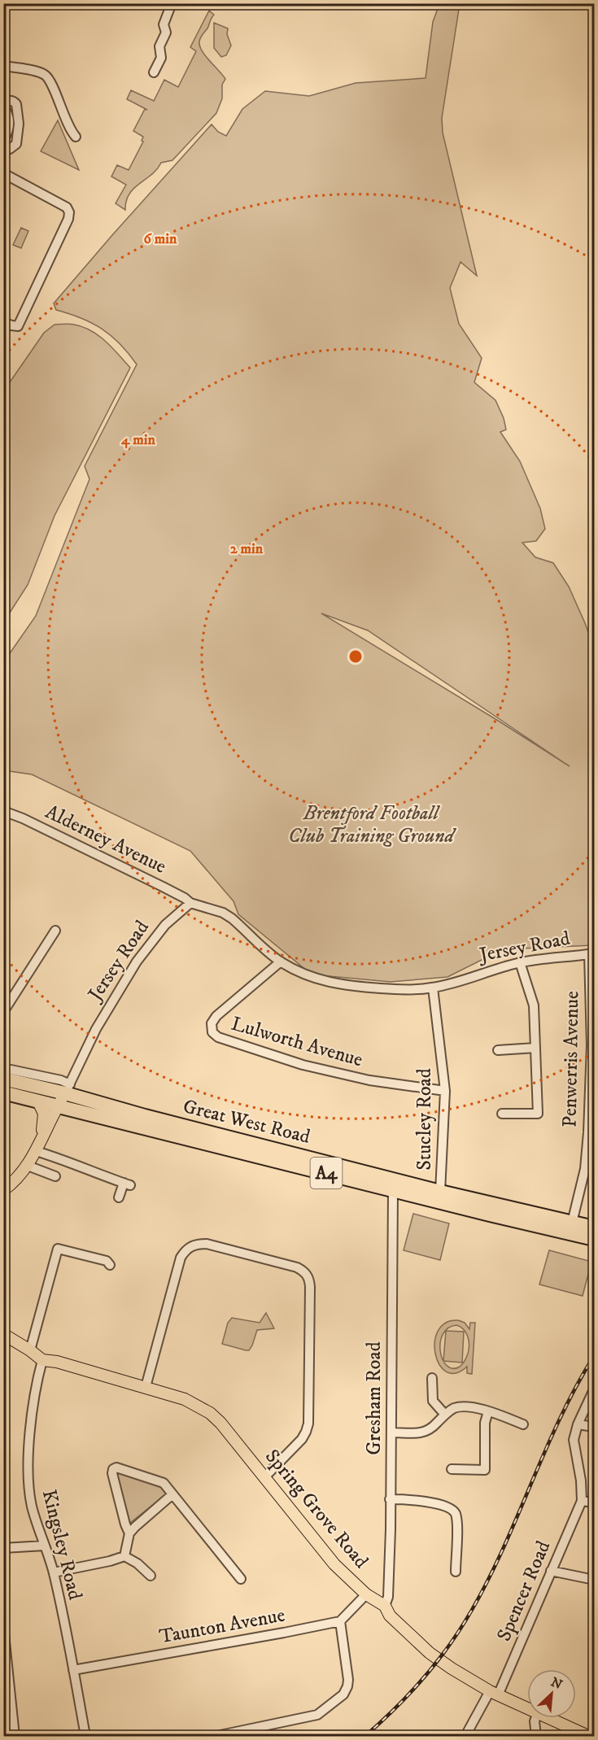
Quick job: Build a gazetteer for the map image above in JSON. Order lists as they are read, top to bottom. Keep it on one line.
{"streets":{"highway":["Great West Road","A4"],"main road":["Jersey Road","Spring Grove Road"],"street":["Alderney Avenue","Lulworth Avenue","Penwerris Avenue","Stucley Road","Gresham Road","Kingsley Road","Spencer Road","Taunton Avenue"]},"crossings":[["Alderney Avenue","Jersey Road"],["Jersey Road","Lulworth Avenue"],["Jersey Road","Penwerris Avenue"],["Jersey Road","Stucley Road"],["Jersey Road","Great West Road"],["Lulworth Avenue","Stucley Road"],["Penwerris Avenue","Great West Road"],["Stucley Road","Great West Road"],["Great West Road","Gresham Road"],["Gresham Road","Spring Grove Road"],["Spring Grove Road","Kingsley Road"],["Spring Grove Road","Spencer Road"],["Kingsley Road","Taunton Avenue"]],"parks":["Brentford Football Club Training Ground"],"north":"top right","rings":["6 min","4 min","2 min"]}
